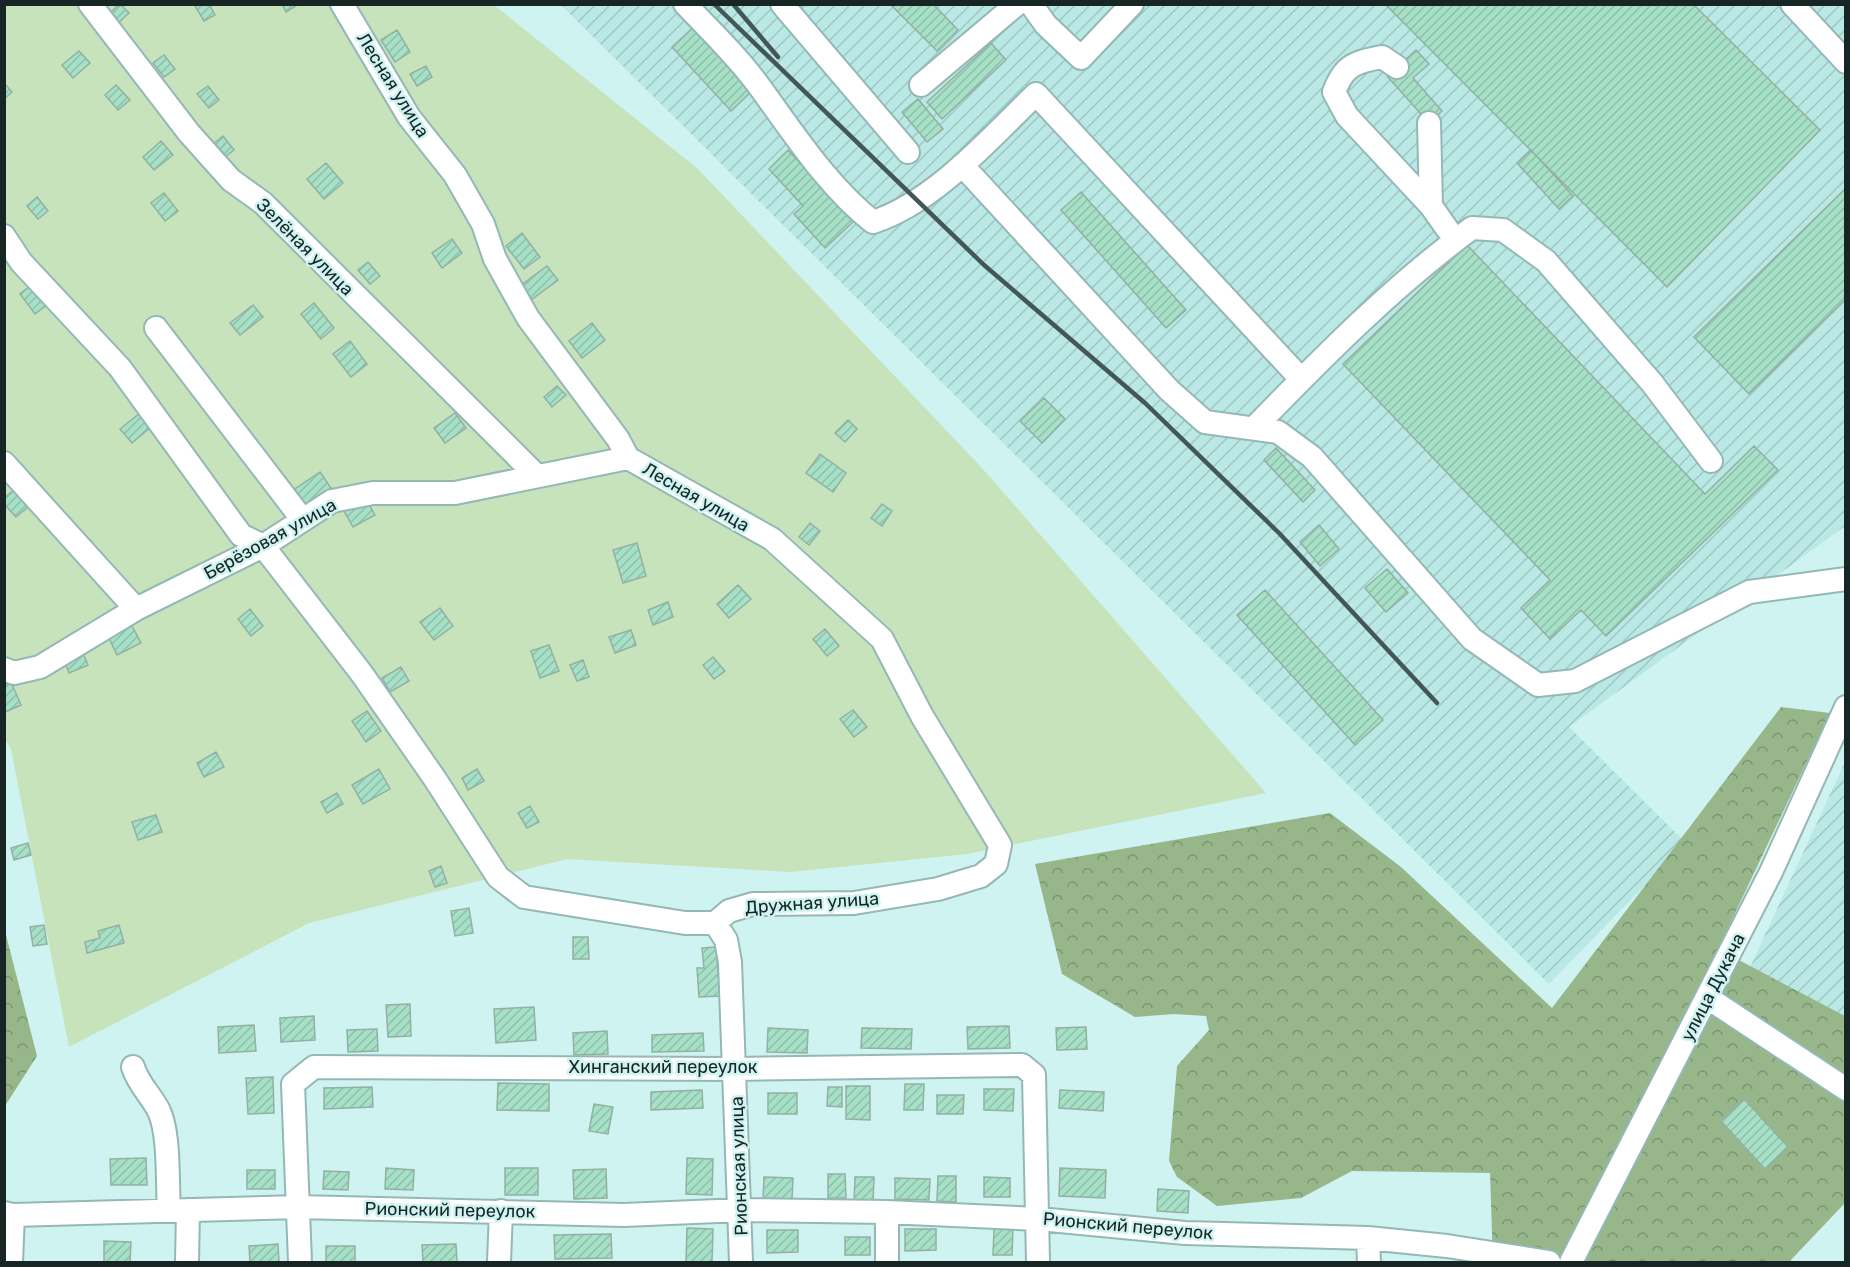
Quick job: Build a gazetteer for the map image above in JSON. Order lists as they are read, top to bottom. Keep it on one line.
{"streets":{"street":["Лесная улица","Зелёная улица","Берёзовая улица","Дружная улица","улица Дукача","Хинганский переулок","Рионская улица","Рионский переулок"]},"crossings":[["Лесная улица","Берёзовая улица"],["Лесная улица","Дружная улица"],["Зелёная улица","Берёзовая улица"],["Хинганский переулок","Рионская улица"],["Хинганский переулок","Рионский переулок"],["Рионская улица","Рионский переулок"]]}
